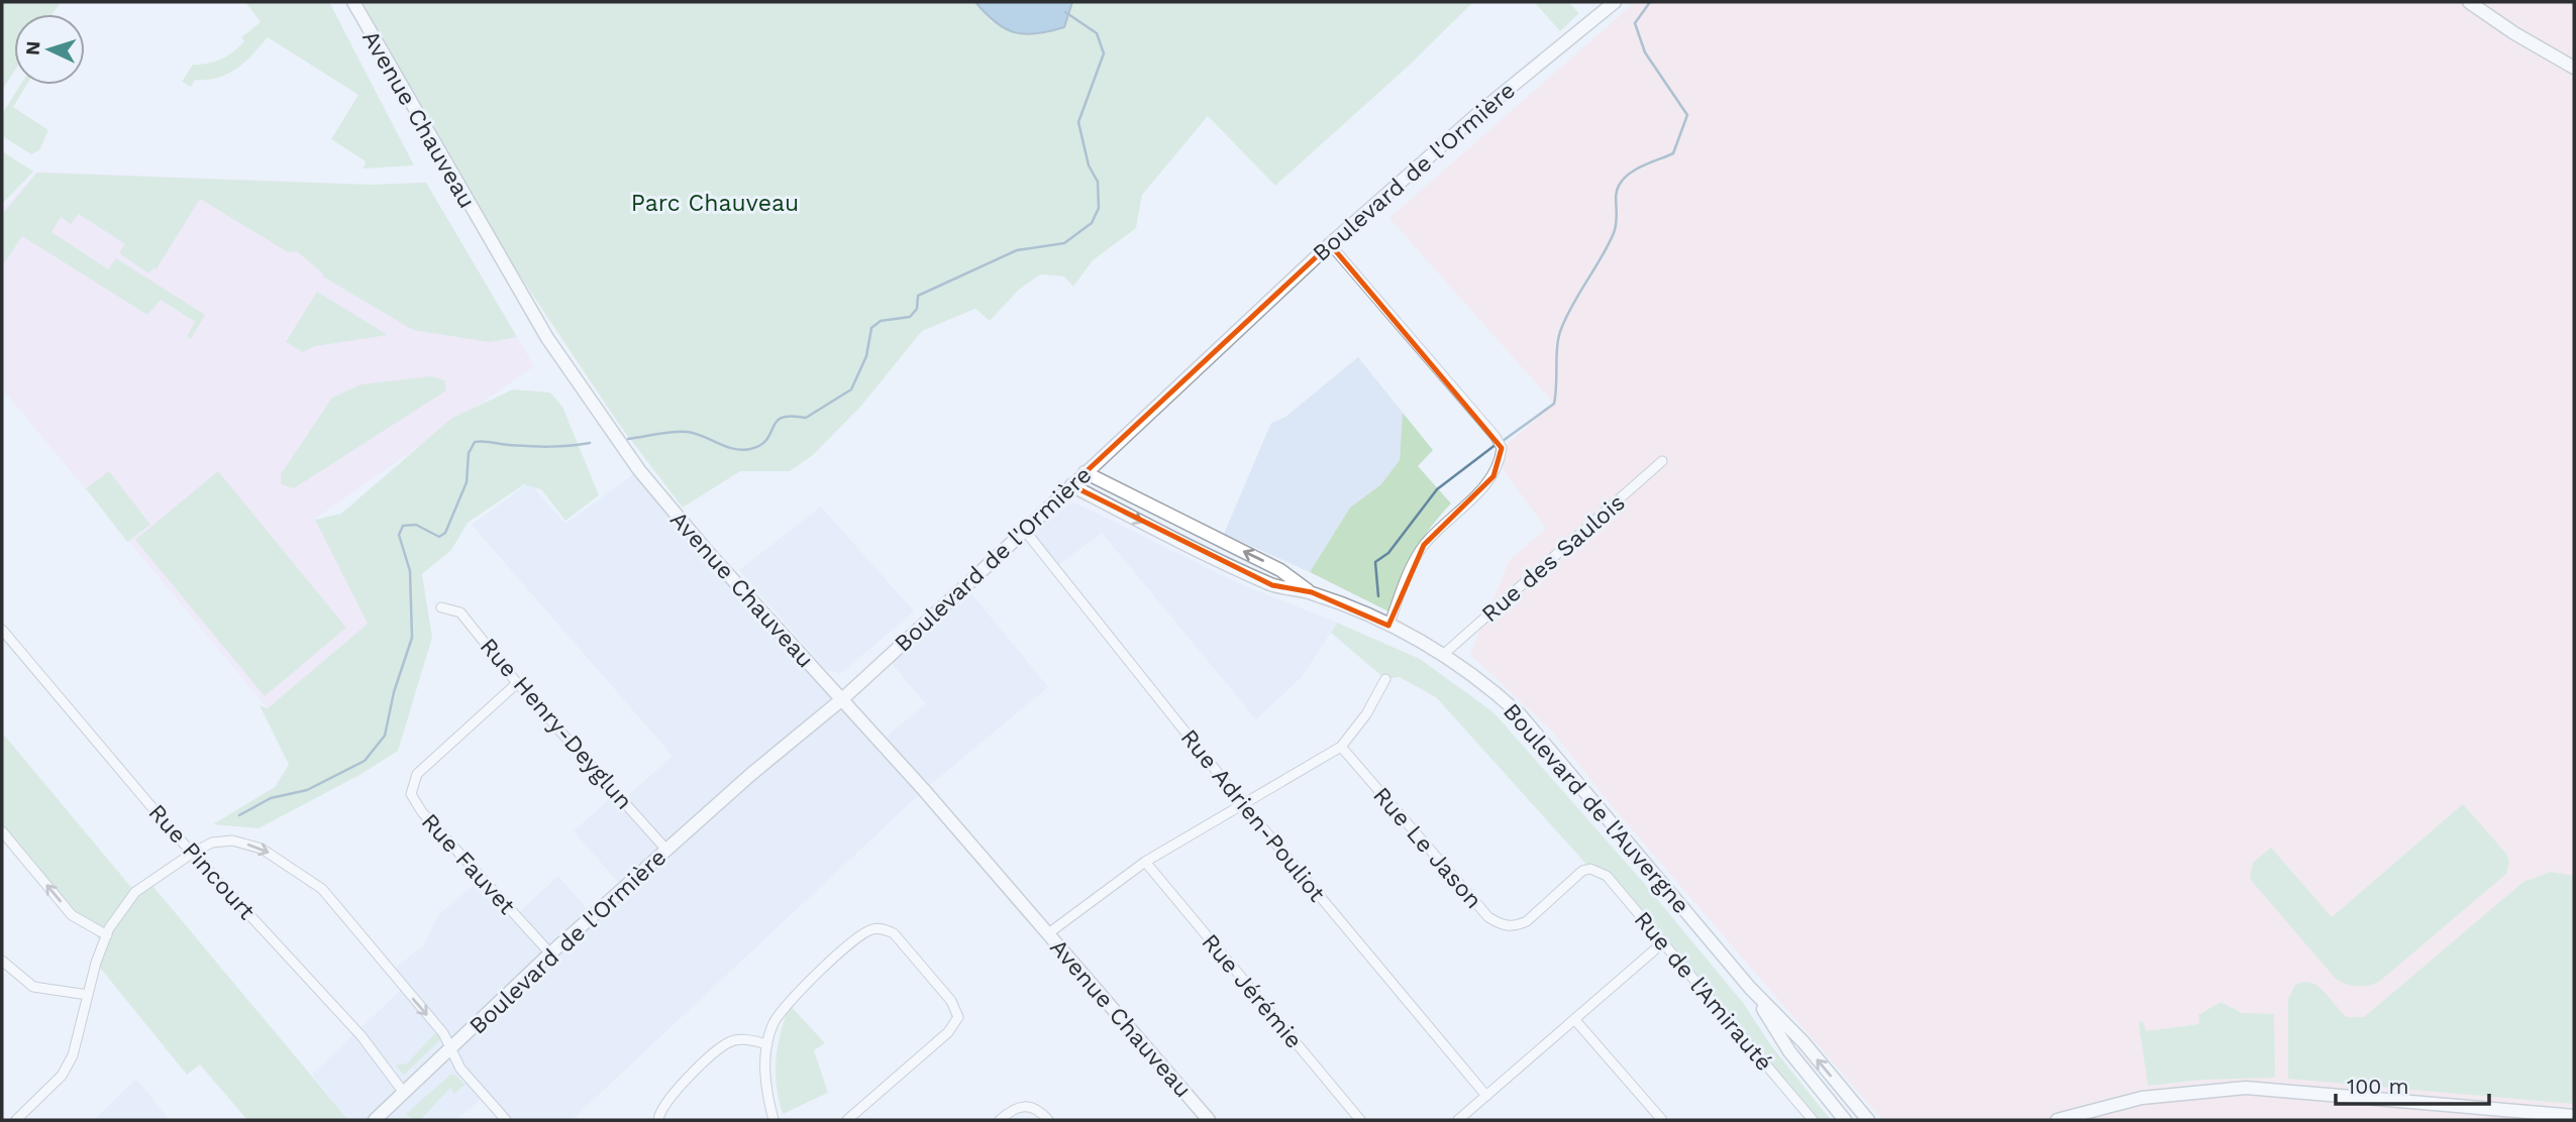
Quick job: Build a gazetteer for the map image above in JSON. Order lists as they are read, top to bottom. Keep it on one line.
{"streets":{"main road":["Avenue Chauveau","Boulevard de l'Ormière","Boulevard de l'Auvergne"],"street":["Rue des Saulois","Rue Henry-Deyglun","Rue Adrien-Pouliot","Rue Le Jason","Rue Pincourt","Rue Fauvet","Rue Jérémie","Rue de l'Amirauté"]},"crossings":[["Avenue Chauveau","Boulevard de l'Ormière"],["Boulevard de l'Ormière","Rue Henry-Deyglun"],["Boulevard de l'Ormière","Boulevard de l'Auvergne"],["Boulevard de l'Ormière","Rue Adrien-Pouliot"],["Boulevard de l'Ormière","Rue Pincourt"],["Boulevard de l'Ormière","Rue Fauvet"],["Rue des Saulois","Boulevard de l'Auvergne"],["Rue Henry-Deyglun","Rue Fauvet"],["Rue Le Jason","Rue de l'Amirauté"]],"parks":["Parc Chauveau"],"scale_bar":"100 m","north":"left"}
